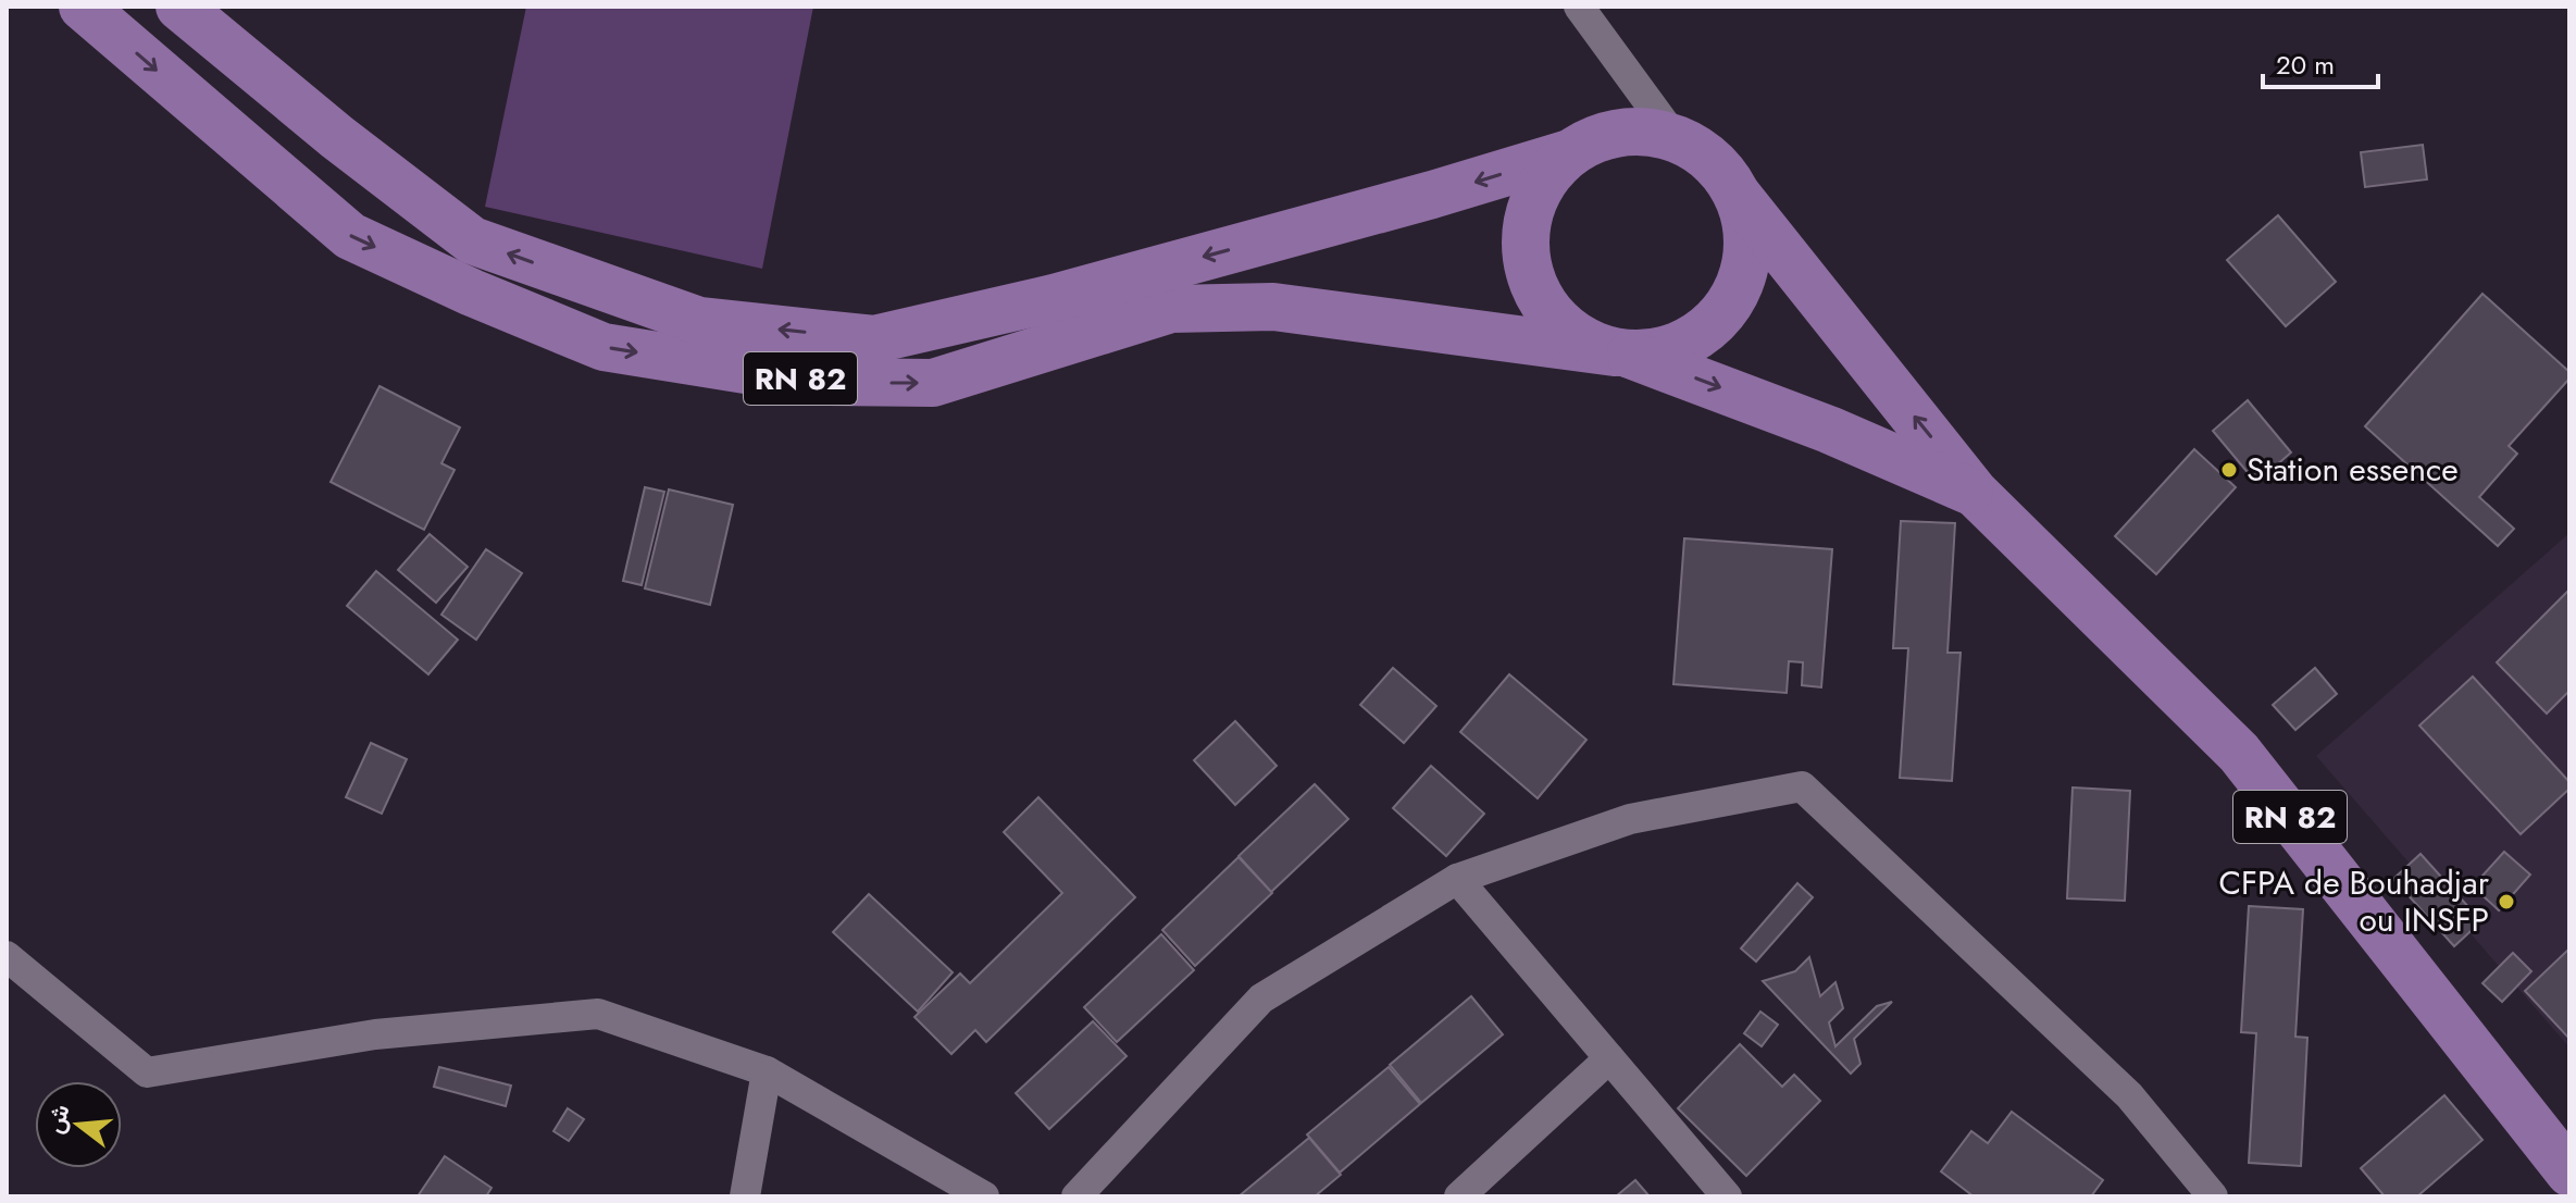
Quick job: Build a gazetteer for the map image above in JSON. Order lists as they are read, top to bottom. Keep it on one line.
{"streets":{"main road":["RN 82"]},"places":["Station essence","CFPA de Bouhadjar ou INSFP"],"scale_bar":"20 m","north":"left"}
